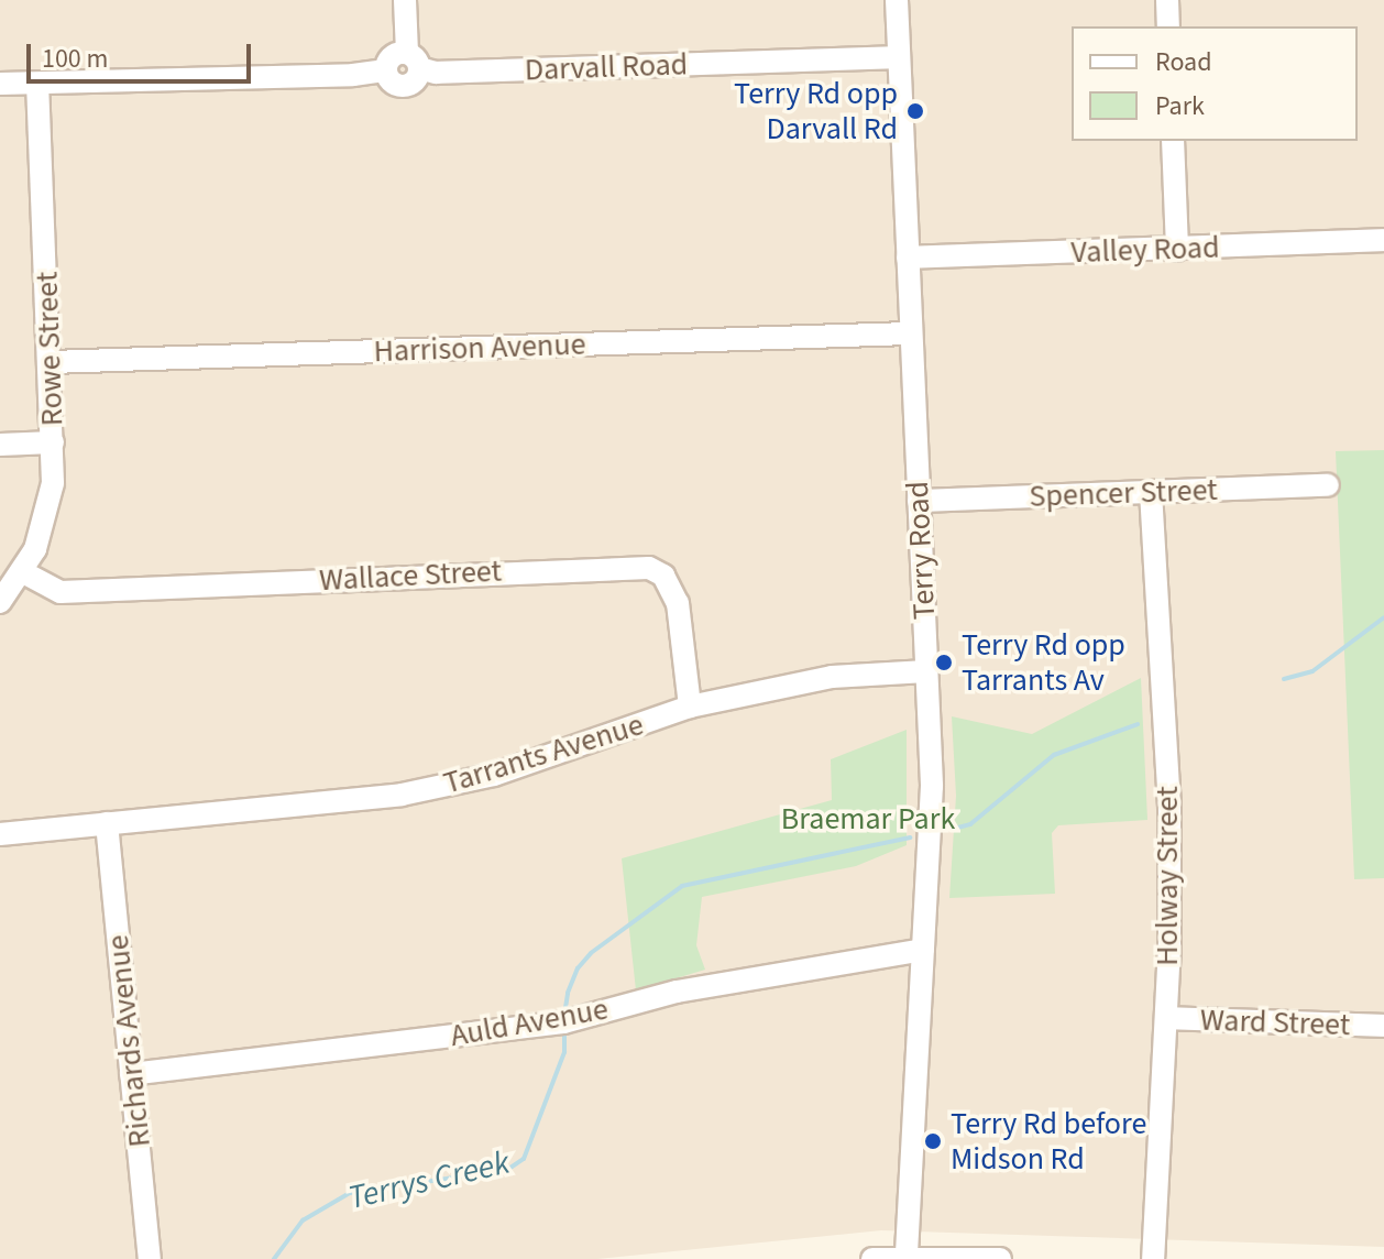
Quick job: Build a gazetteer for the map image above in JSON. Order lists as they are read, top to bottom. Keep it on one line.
{"streets":{"street":["Darvall Road","Valley Road","Harrison Avenue","Rowe Street","Spencer Street","Terry Road","Wallace Street","Tarrants Avenue","Holway Street","Auld Avenue","Ward Street","Richards Avenue"]},"crossings":[["Darvall Road","Rowe Street"],["Darvall Road","Terry Road"],["Valley Road","Terry Road"],["Harrison Avenue","Rowe Street"],["Harrison Avenue","Terry Road"],["Rowe Street","Wallace Street"],["Spencer Street","Terry Road"],["Spencer Street","Holway Street"],["Terry Road","Tarrants Avenue"],["Terry Road","Auld Avenue"],["Wallace Street","Tarrants Avenue"],["Tarrants Avenue","Richards Avenue"],["Holway Street","Ward Street"],["Auld Avenue","Richards Avenue"]],"water":["Terrys Creek"],"parks":["Braemar Park"],"places":["Terry Rd opp Darvall Rd","Terry Rd opp Tarrants Av","Terry Rd before Midson Rd"],"legend":["Road","Park"],"scale_bar":"100 m"}
